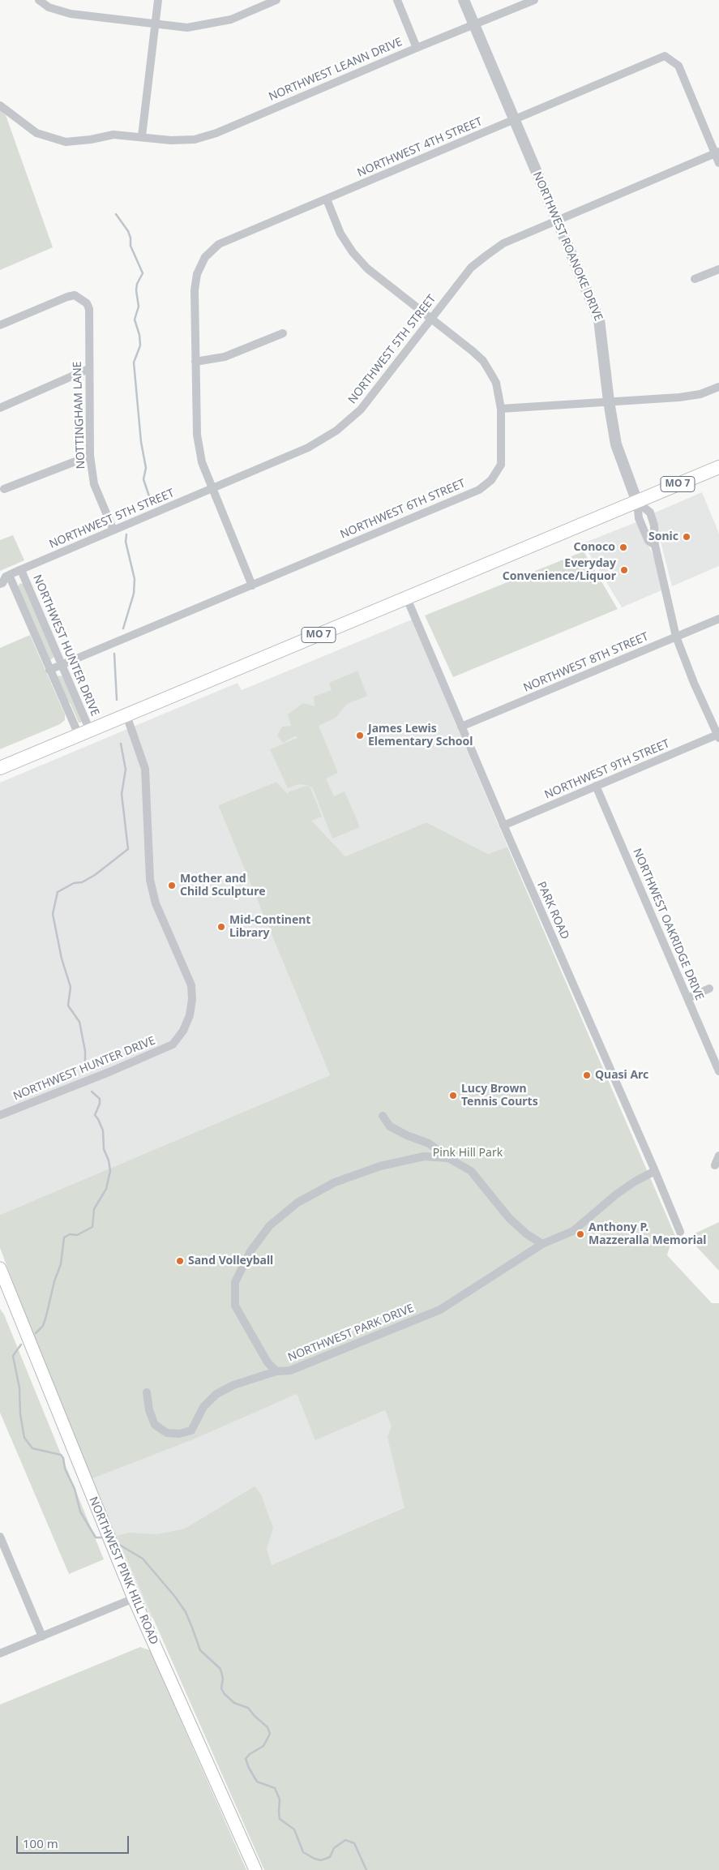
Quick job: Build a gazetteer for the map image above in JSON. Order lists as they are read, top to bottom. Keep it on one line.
{"streets":{"main road":["MO 7","NORTHWEST PINK HILL ROAD"],"street":["NORTHWEST LEANN DRIVE","NORTHWEST 4TH STREET","NORTHWEST ROANOKE DRIVE","NORTHWEST 5TH STREET","NOTTINGHAM LANE","NORTHWEST 6TH STREET","NORTHWEST HUNTER DRIVE","NORTHWEST 8TH STREET","NORTHWEST 9TH STREET","PARK ROAD","NORTHWEST OAKRIDGE DRIVE","NORTHWEST PARK DRIVE"]},"crossings":[["NORTHWEST LEANN DRIVE","NORTHWEST ROANOKE DRIVE"],["NORTHWEST 4TH STREET","NORTHWEST ROANOKE DRIVE"],["NORTHWEST 4TH STREET","NORTHWEST 5TH STREET"],["NORTHWEST 4TH STREET","NORTHWEST 6TH STREET"],["NORTHWEST ROANOKE DRIVE","NORTHWEST 5TH STREET"],["NORTHWEST ROANOKE DRIVE","MO 7"],["NORTHWEST 5TH STREET","NOTTINGHAM LANE"],["NORTHWEST 5TH STREET","NORTHWEST 6TH STREET"],["NORTHWEST 5TH STREET","NORTHWEST HUNTER DRIVE"],["MO 7","NORTHWEST HUNTER DRIVE"],["MO 7","PARK ROAD"],["NORTHWEST 6TH STREET","NORTHWEST HUNTER DRIVE"],["NORTHWEST 8TH STREET","PARK ROAD"],["NORTHWEST 9TH STREET","PARK ROAD"],["NORTHWEST 9TH STREET","NORTHWEST OAKRIDGE DRIVE"],["PARK ROAD","NORTHWEST PARK DRIVE"]],"parks":["Pink Hill Park"],"places":["Sonic","Conoco","Everyday Convenience/Liquor","James Lewis Elementary School","Mother and Child Sculpture","Mid-Continent Library","Quasi Arc","Lucy Brown Tennis Courts","Anthony P. Mazzeralla Memorial","Sand Volleyball"],"scale_bar":"100 m"}
